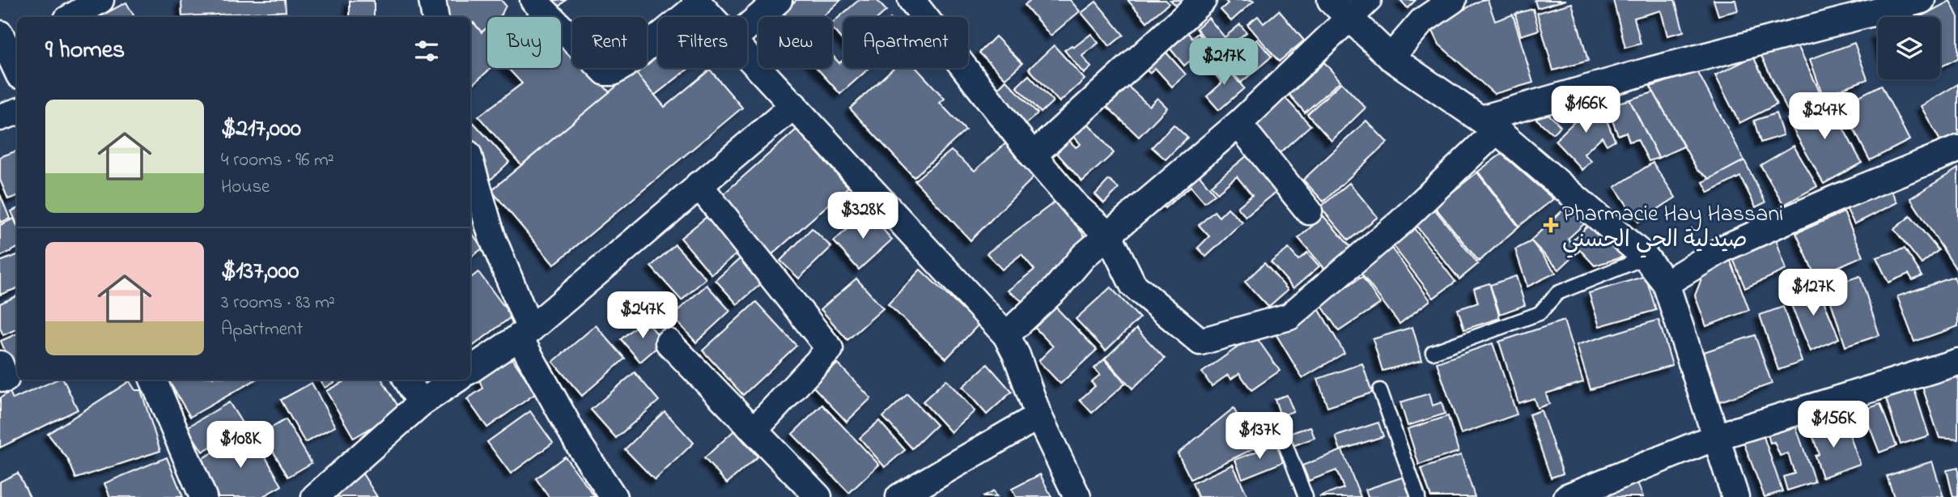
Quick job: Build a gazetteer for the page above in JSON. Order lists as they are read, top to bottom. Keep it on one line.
{"places":{"health":["Pharmacie Hay Hassani صيدلية الحي الحسني"]},"page":{"chip":["Buy","Rent","Filters","New","Apartment"],"heading":"9 homes","price":["$217K","$166K","$247K","$328K","$127K","$247K","$156K","$137K","$108K"],"list":[{"name":"$217,000","note":"4 rooms · 96 m² · House"},{"name":"$137,000","note":"3 rooms · 83 m² · Apartment"}]}}
